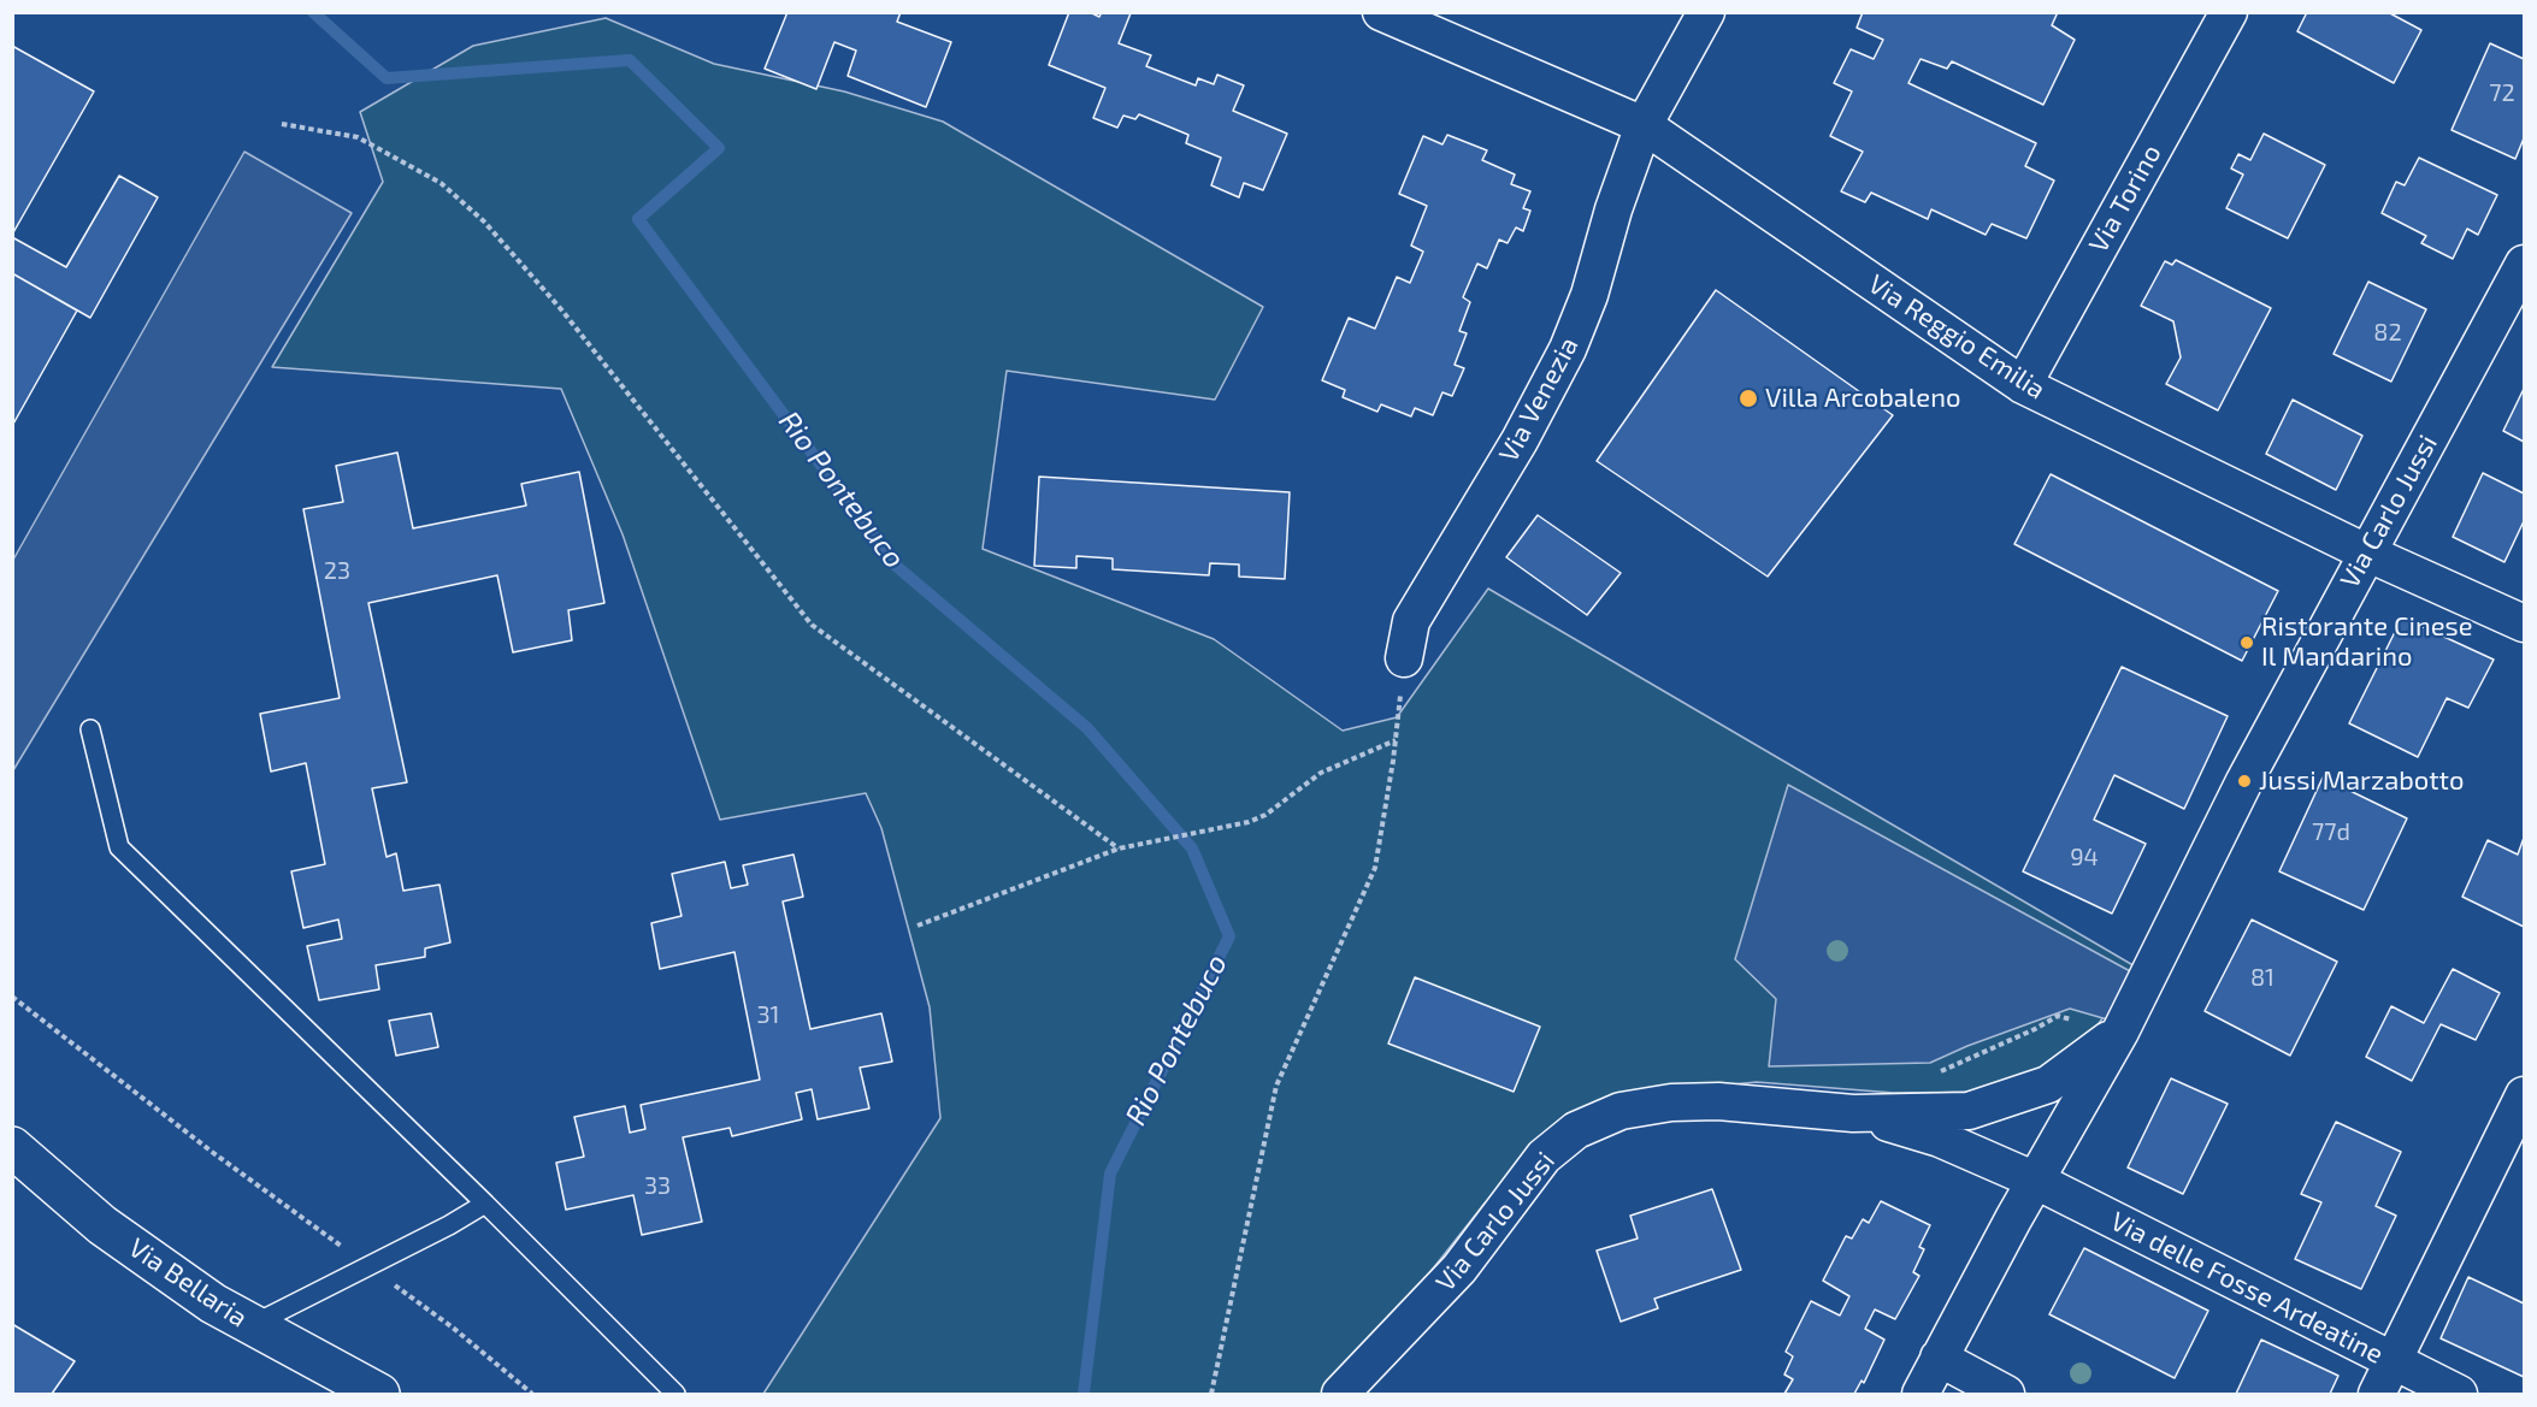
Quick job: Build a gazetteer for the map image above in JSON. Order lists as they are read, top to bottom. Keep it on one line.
{"streets":{"street":["Via Torino","Via Reggio Emilia","Via Venezia","Via Carlo Jussi","Via Bellaria","Via delle Fosse Ardeatine"]},"crossings":[["Via Torino","Via Reggio Emilia"],["Via Reggio Emilia","Via Venezia"],["Via Reggio Emilia","Via Carlo Jussi"],["Via Carlo Jussi","Via delle Fosse Ardeatine"]],"water":["Rio Pontebuco"],"places":["Villa Arcobaleno","Ristorante Cinese Il Mandarino","Jussi Marzabotto"],"house_numbers":["72","82","23","77d","94","81","31","33"]}
